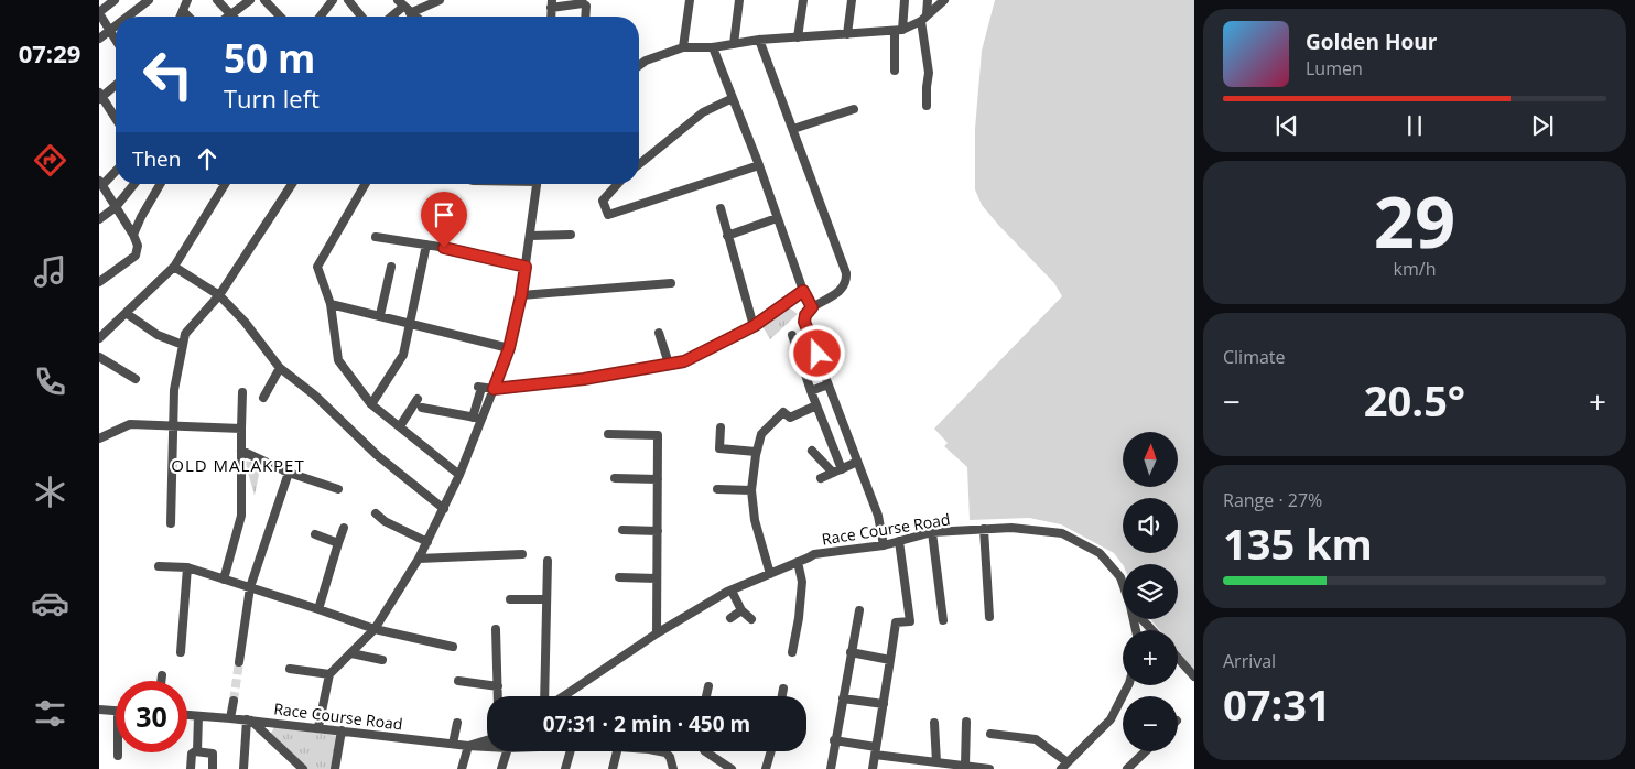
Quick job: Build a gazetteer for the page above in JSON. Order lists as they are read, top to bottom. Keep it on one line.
{"streets":{"street":["Race Course Road"]},"districts":["OLD MALAKPET"],"north":"top","page":{"tabs":"07:29","turn":["50 m","Turn left"],"song":["Golden Hour","Lumen"],"then":"Then","tile":[["29","km/h"],"Climate",["Range · 27%","135 km"],["Arrival","07:31"]],"heat":["−","20.5°","+"],"map_buttons":["+","−"],"limit":"30","trip":"07:31 · 2 min · 450 m"}}
